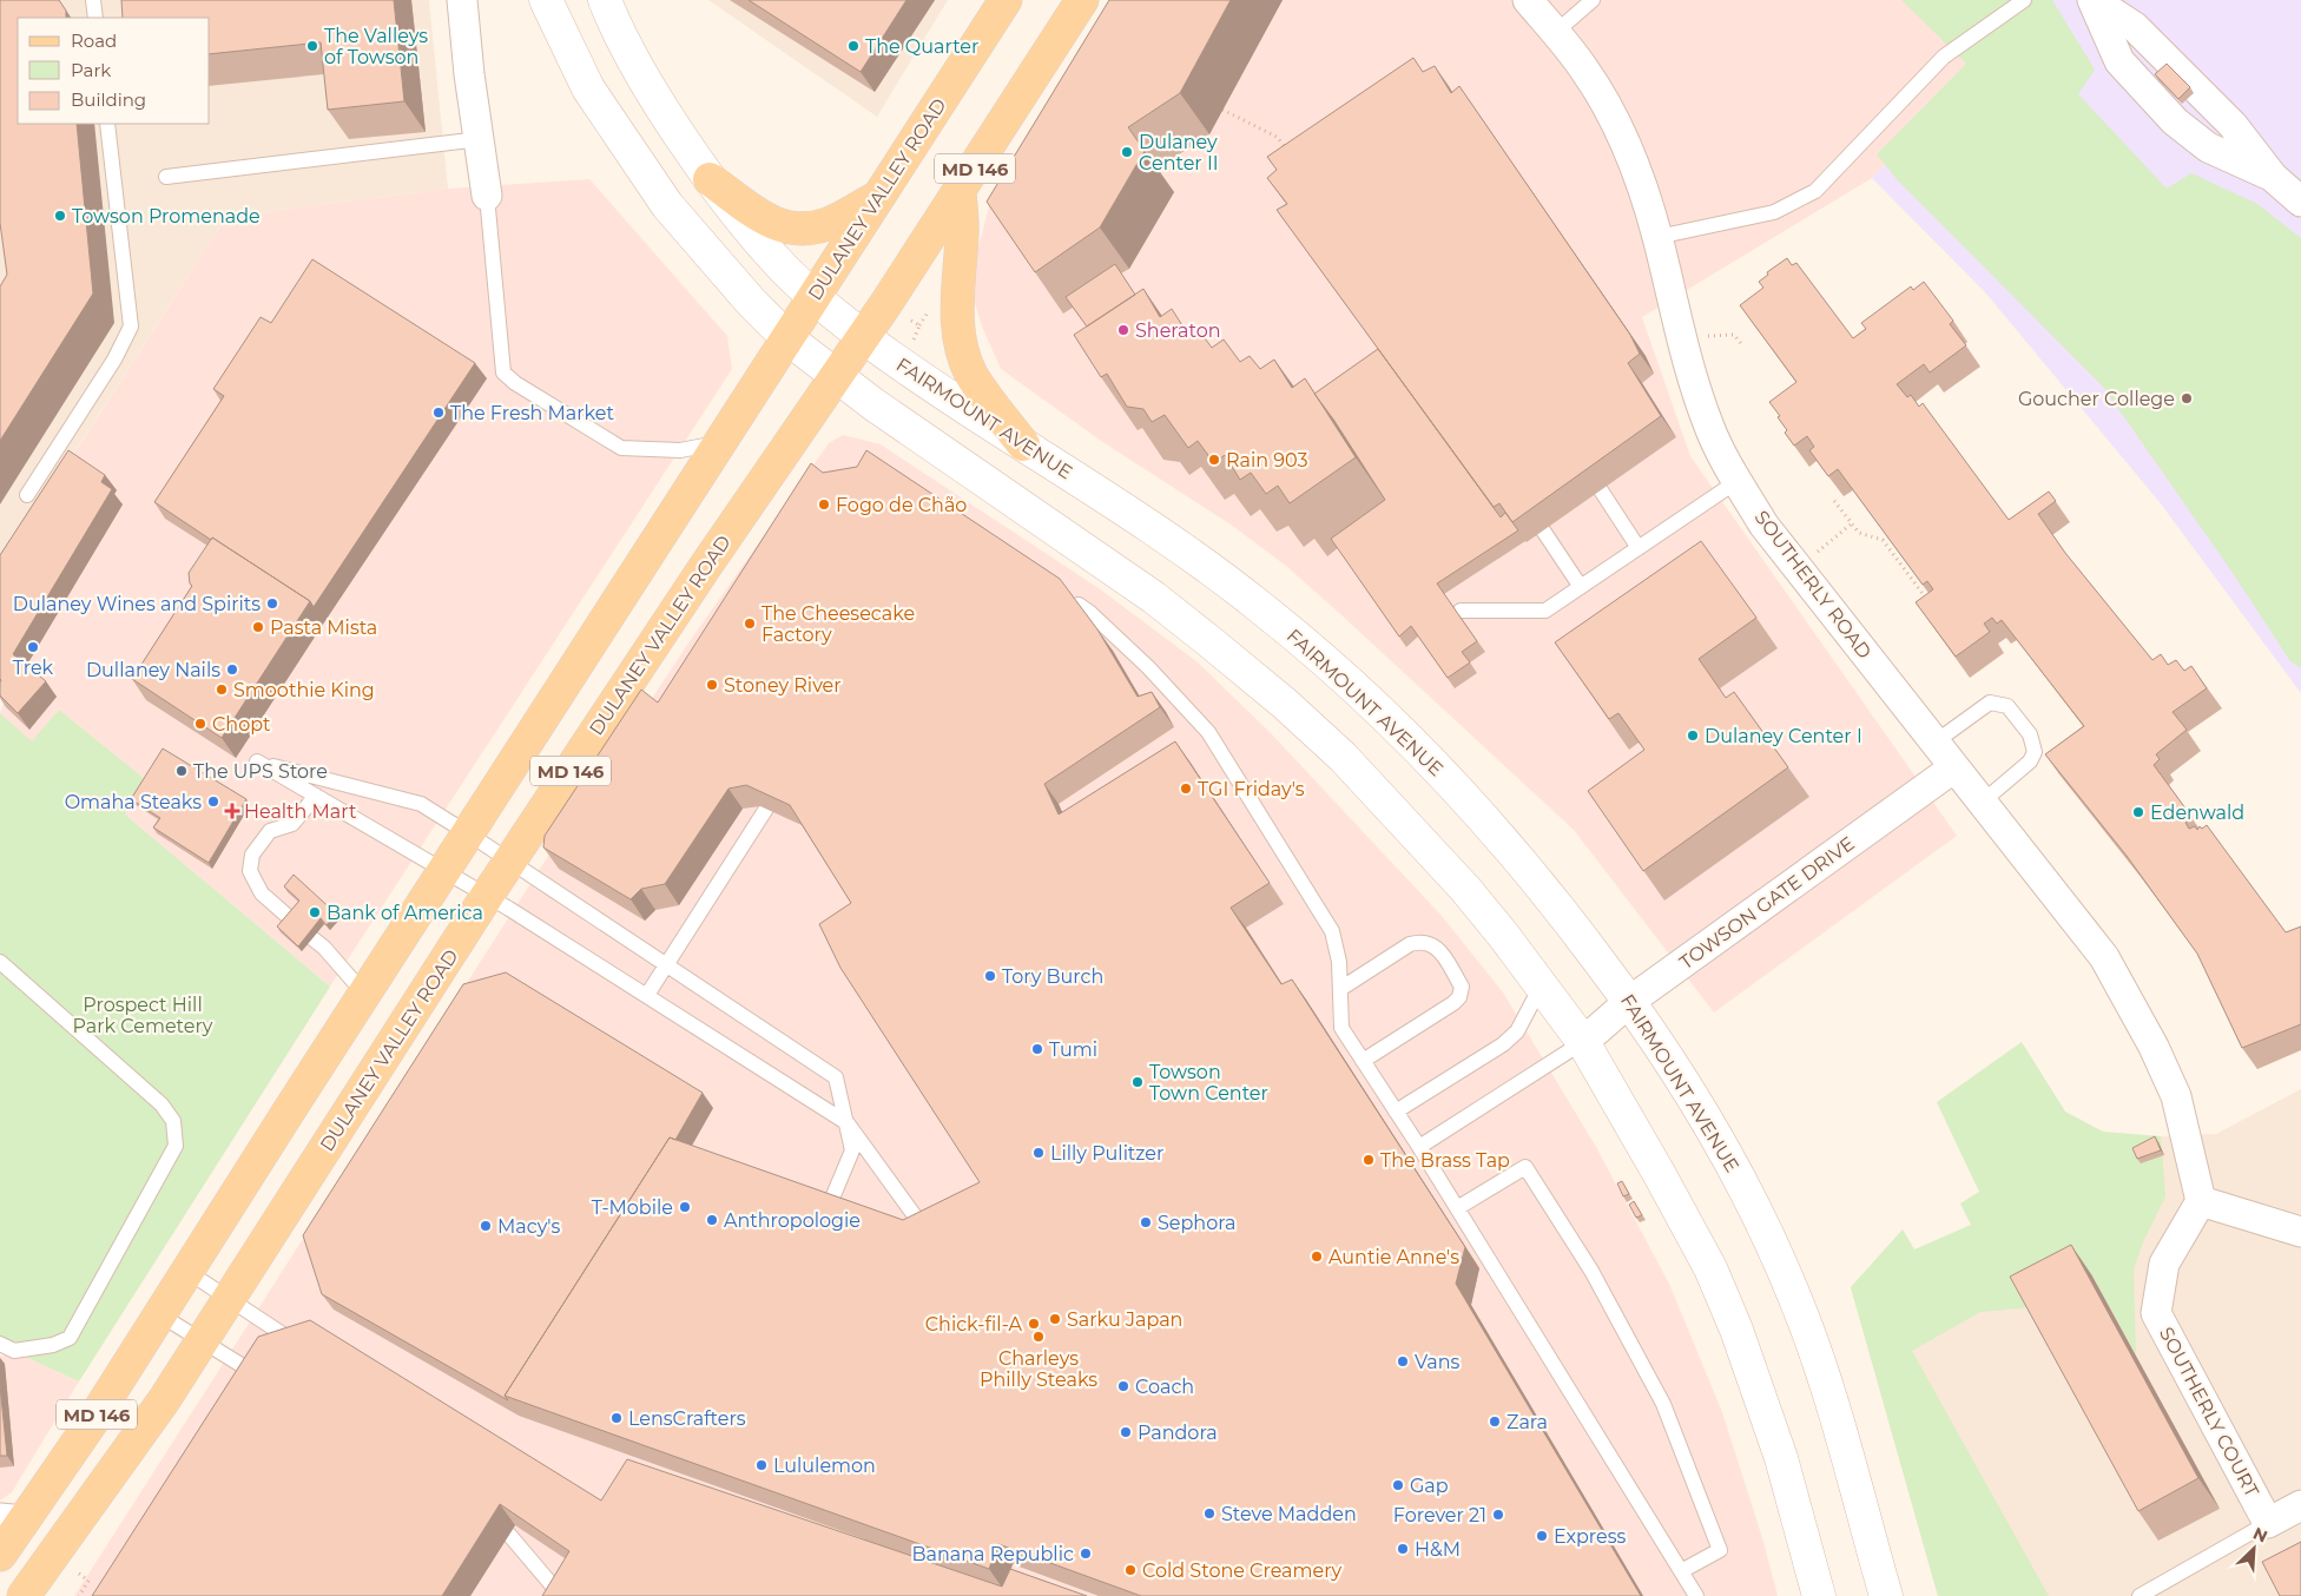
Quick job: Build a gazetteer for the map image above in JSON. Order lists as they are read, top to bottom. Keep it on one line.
{"streets":{"main road":["MD 146","DULANEY VALLEY ROAD","FAIRMOUNT AVENUE"],"street":["SOUTHERLY ROAD","TOWSON GATE DRIVE","SOUTHERLY COURT"]},"crossings":[["DULANEY VALLEY ROAD","FAIRMOUNT AVENUE"],["FAIRMOUNT AVENUE","TOWSON GATE DRIVE"],["SOUTHERLY ROAD","TOWSON GATE DRIVE"],["SOUTHERLY ROAD","SOUTHERLY COURT"]],"parks":["Prospect Hill Park Cemetery"],"places":{"other":["The Valleys of Towson","The Quarter","Dulaney Center II","Towson Promenade","Sheraton","Goucher College","The Fresh Market","Rain 903","Fogo de Chão","Dulaney Wines and Spirits","The Cheesecake Factory","Pasta Mista","Trek","Dullaney Nails","Stoney River","Smoothie King","Chopt","Dulaney Center I","The UPS Store","TGI Friday's","Omaha Steaks","Edenwald","Bank of America","Tory Burch","Tumi","Towson Town Center","Lilly Pulitzer","The Brass Tap","T-Mobile","Anthropologie","Sephora","Macy's","Auntie Anne's","Sarku Japan","Chick-fil-A","Charleys Philly Steaks","Vans","Coach","LensCrafters","Zara","Pandora","Lululemon","Gap","Steve Madden","Forever 21","Express","H&M","Banana Republic","Cold Stone Creamery"],"health":["Health Mart"]},"legend":["Road","Park","Building"],"north":"top right"}
